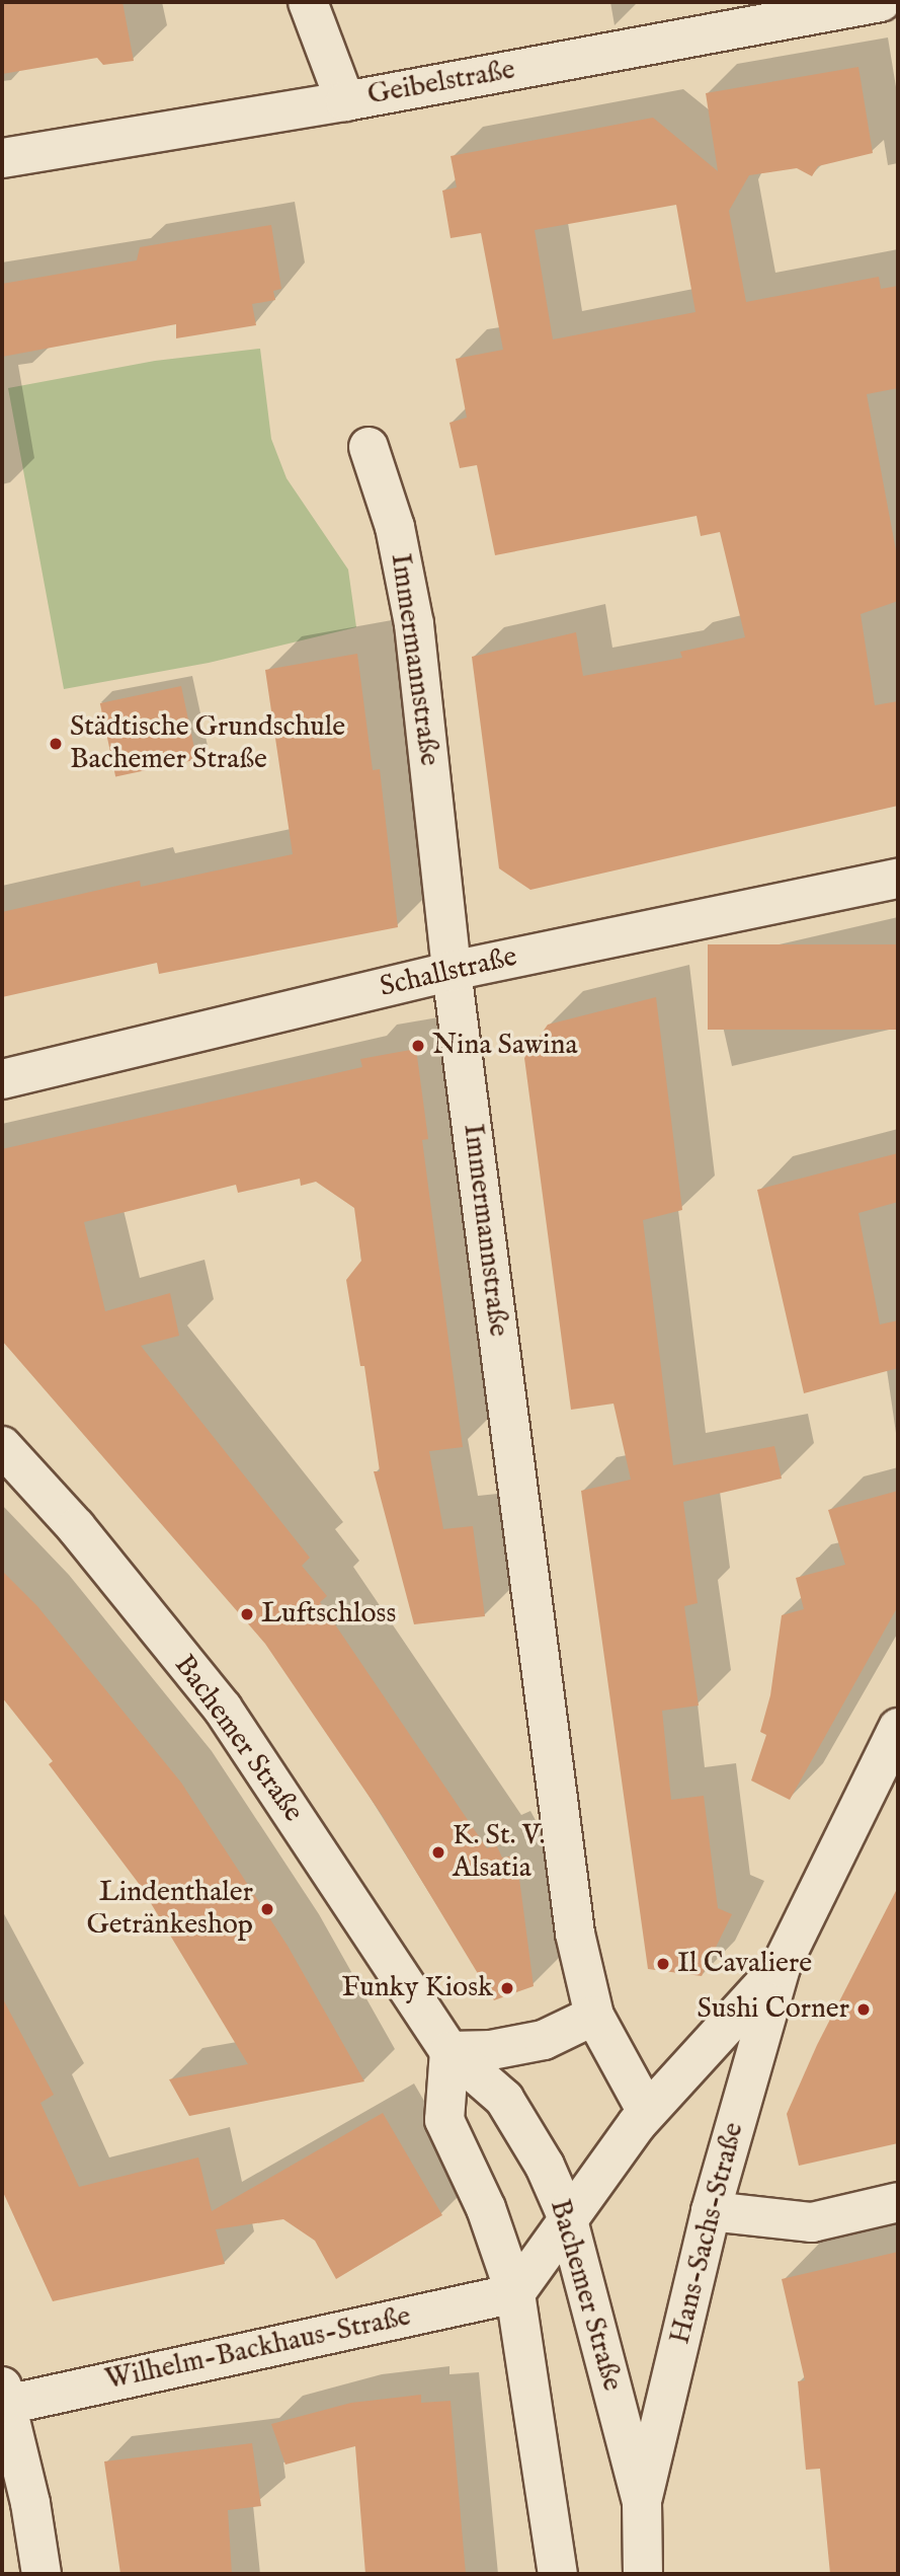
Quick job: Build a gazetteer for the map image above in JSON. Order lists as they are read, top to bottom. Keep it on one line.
{"streets":{"street":["Geibelstraße","Immermannstraße","Schallstraße","Bachemer Straße","Hans-Sachs-Straße","Wilhelm-Backhaus-Straße"]},"crossings":[["Immermannstraße","Schallstraße"],["Immermannstraße","Hans-Sachs-Straße"],["Bachemer Straße","Hans-Sachs-Straße"],["Hans-Sachs-Straße","Wilhelm-Backhaus-Straße"]],"places":["Städtische Grundschule Bachemer Straße","Nina Sawina","Luftschloss","K. St. V. Alsatia","Lindenthaler Getränkeshop","Il Cavaliere","Funky Kiosk","Sushi Corner"]}
